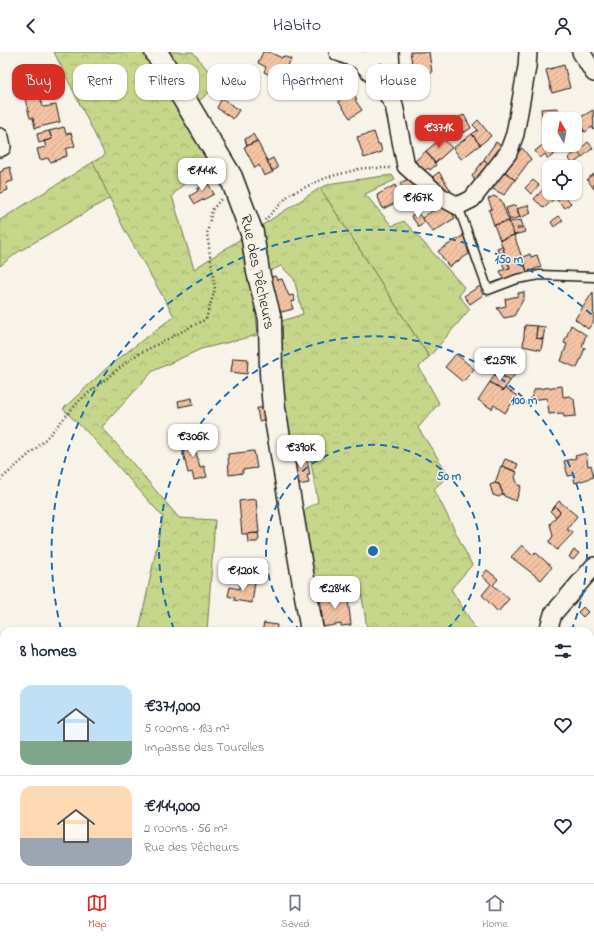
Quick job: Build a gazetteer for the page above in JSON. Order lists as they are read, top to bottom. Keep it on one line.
{"streets":{"street":["Rue des Pêcheurs"]},"north":"top","page":{"header":"Habito","chip":["Buy","Rent","Filters","New","Apartment","House"],"price":["€371K","€144K","€167K","€259K","€306K","€390K","€120K","€284K"],"heading":"8 homes","list":[{"name":"€371,000","note":"5 rooms · 183 m² · Impasse des Tourelles"},{"name":"€144,000","note":"2 rooms · 56 m² · Rue des Pêcheurs"}],"tabs":["Map","Saved","Home"]},"rings":["150 m","100 m","50 m"]}
